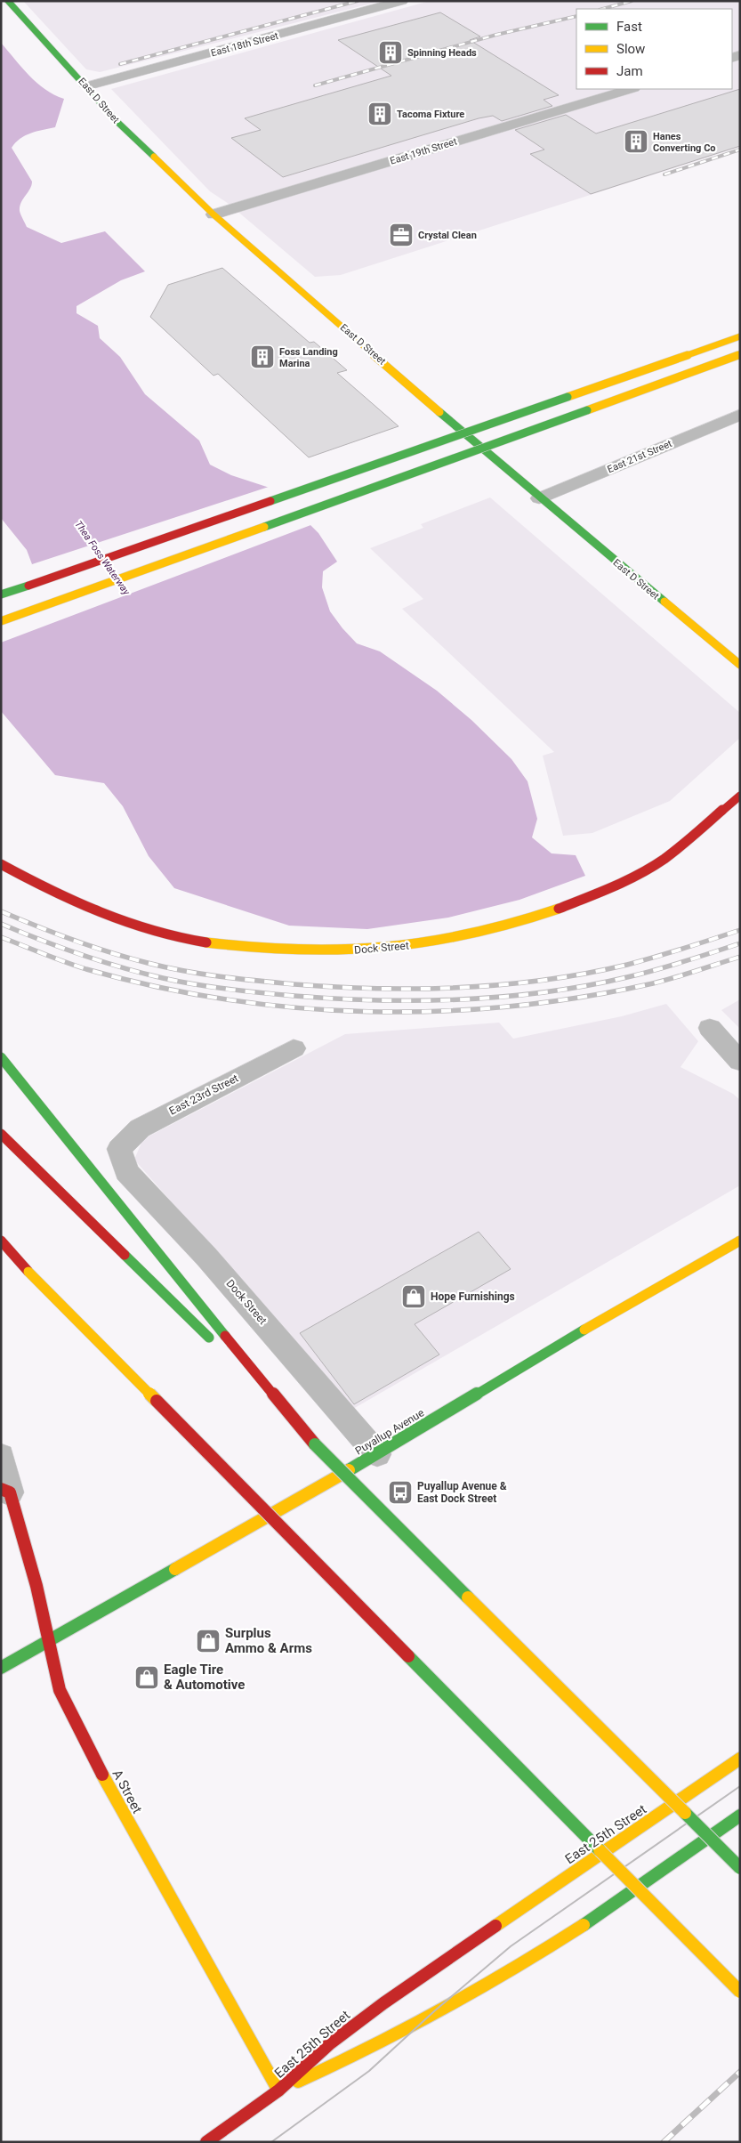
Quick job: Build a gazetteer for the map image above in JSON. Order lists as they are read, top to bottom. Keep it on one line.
{"streets":{"main road":["East D Street","Dock Street","Puyallup Avenue","A Street","East 25th Street"],"street":["East 18th Street","East 19th Street","East 21st Street","East 23rd Street"]},"crossings":[["East 18th Street","East D Street"],["East D Street","East 19th Street"],["East D Street","East 21st Street"],["Dock Street","East 23rd Street"],["Dock Street","Puyallup Avenue"],["Puyallup Avenue","A Street"],["A Street","East 25th Street"]],"water":["Thea Foss Waterway"],"places":{"building":["Spinning Heads","Tacoma Fixture","Hanes Converting Co","Foss Landing Marina"],"office":["Crystal Clean"],"shop":["Hope Furnishings","Surplus Ammo & Arms","Eagle Tire & Automotive"],"bus stop":["Puyallup Avenue & East Dock Street"]},"legend":["Fast","Slow","Jam"]}
